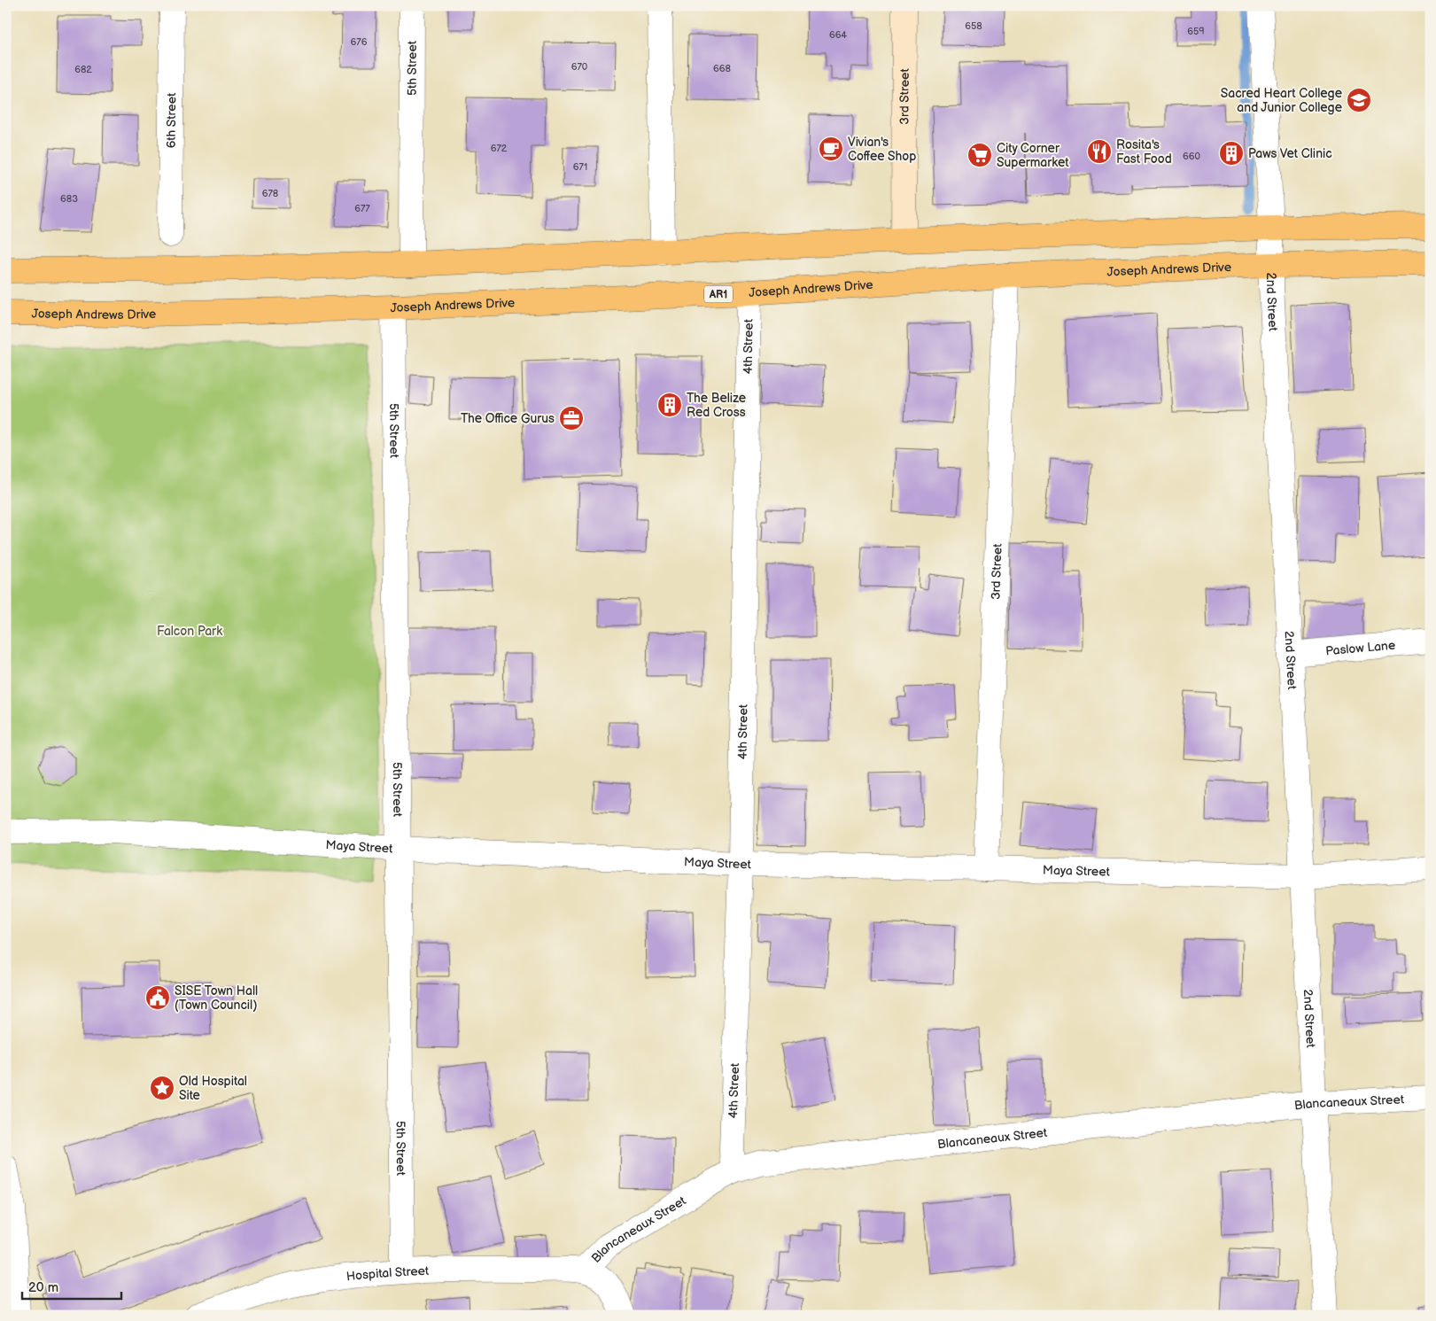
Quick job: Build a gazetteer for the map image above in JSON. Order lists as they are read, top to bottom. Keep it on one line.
{"streets":{"highway":["Joseph Andrews Drive","AR1"],"street":["5th Street","3rd Street","6th Street","2nd Street","4th Street","Paslow Lane","Maya Street","Blancaneaux Street","Hospital Street"]},"crossings":[["5th Street","Joseph Andrews Drive"],["5th Street","Maya Street"],["5th Street","Hospital Street"],["3rd Street","Joseph Andrews Drive"],["3rd Street","Maya Street"],["Joseph Andrews Drive","2nd Street"],["Joseph Andrews Drive","4th Street"],["2nd Street","Paslow Lane"],["2nd Street","Maya Street"],["2nd Street","Blancaneaux Street"],["4th Street","Maya Street"],["4th Street","Blancaneaux Street"],["Blancaneaux Street","Hospital Street"]],"parks":["Falcon Park"],"places":{"school or university":["Sacred Heart College and Junior College"],"cafe":["Vivian's Coffee Shop"],"restaurant":["Rosita's Fast Food"],"building":["Paws Vet Clinic","The Belize Red Cross"],"supermarket":["City Corner Supermarket"],"office":["The Office Gurus"],"public building":["SISE Town Hall (Town Council)"],"place":["Old Hospital Site"]},"house_numbers":["658","659","664","676","670","668","682","672","660","671","678","683","677"],"scale_bar":"20 m"}
